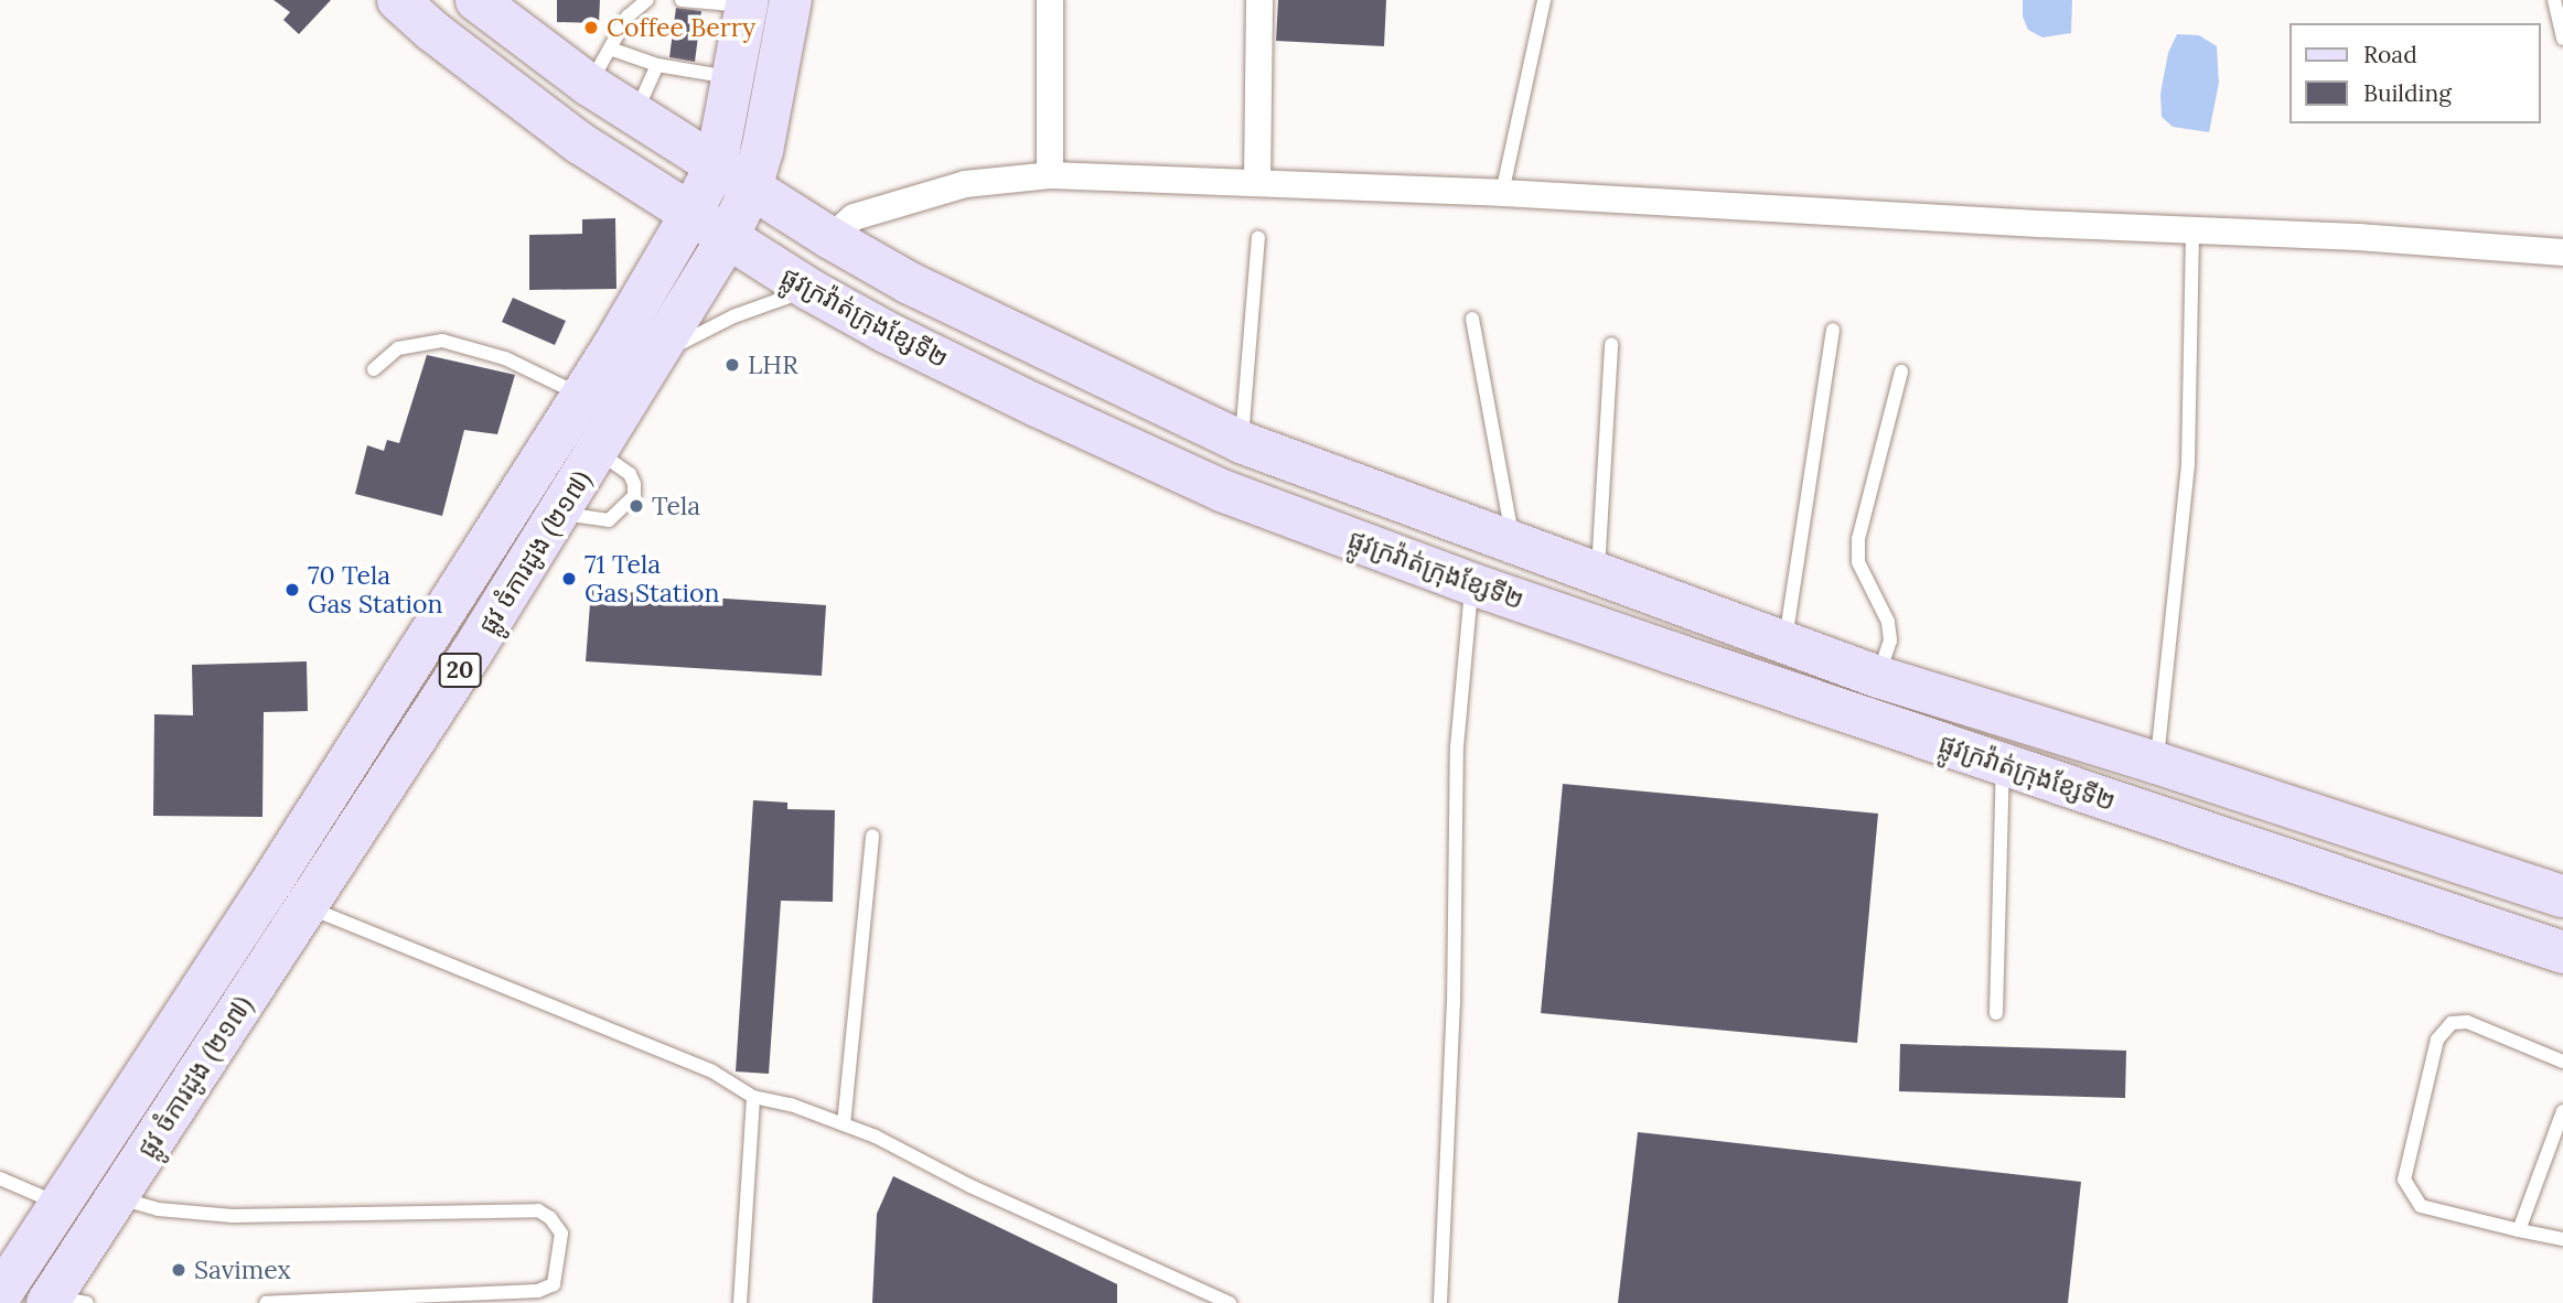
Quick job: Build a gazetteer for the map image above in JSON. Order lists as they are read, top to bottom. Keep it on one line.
{"streets":{"main road":["ផ្លូវក្រវ៉ាត់ក្រុងខ្សែទី២","ផ្លូវ ចំការដូង (២១៧)","20"]},"crossings":[["ផ្លូវក្រវ៉ាត់ក្រុងខ្សែទី២","ផ្លូវ ចំការដូង (២១៧)"]],"places":["Coffee Berry","LHR","Tela","71 Tela Gas Station","70 Tela Gas Station","Savimex"],"legend":["Road","Building"]}
